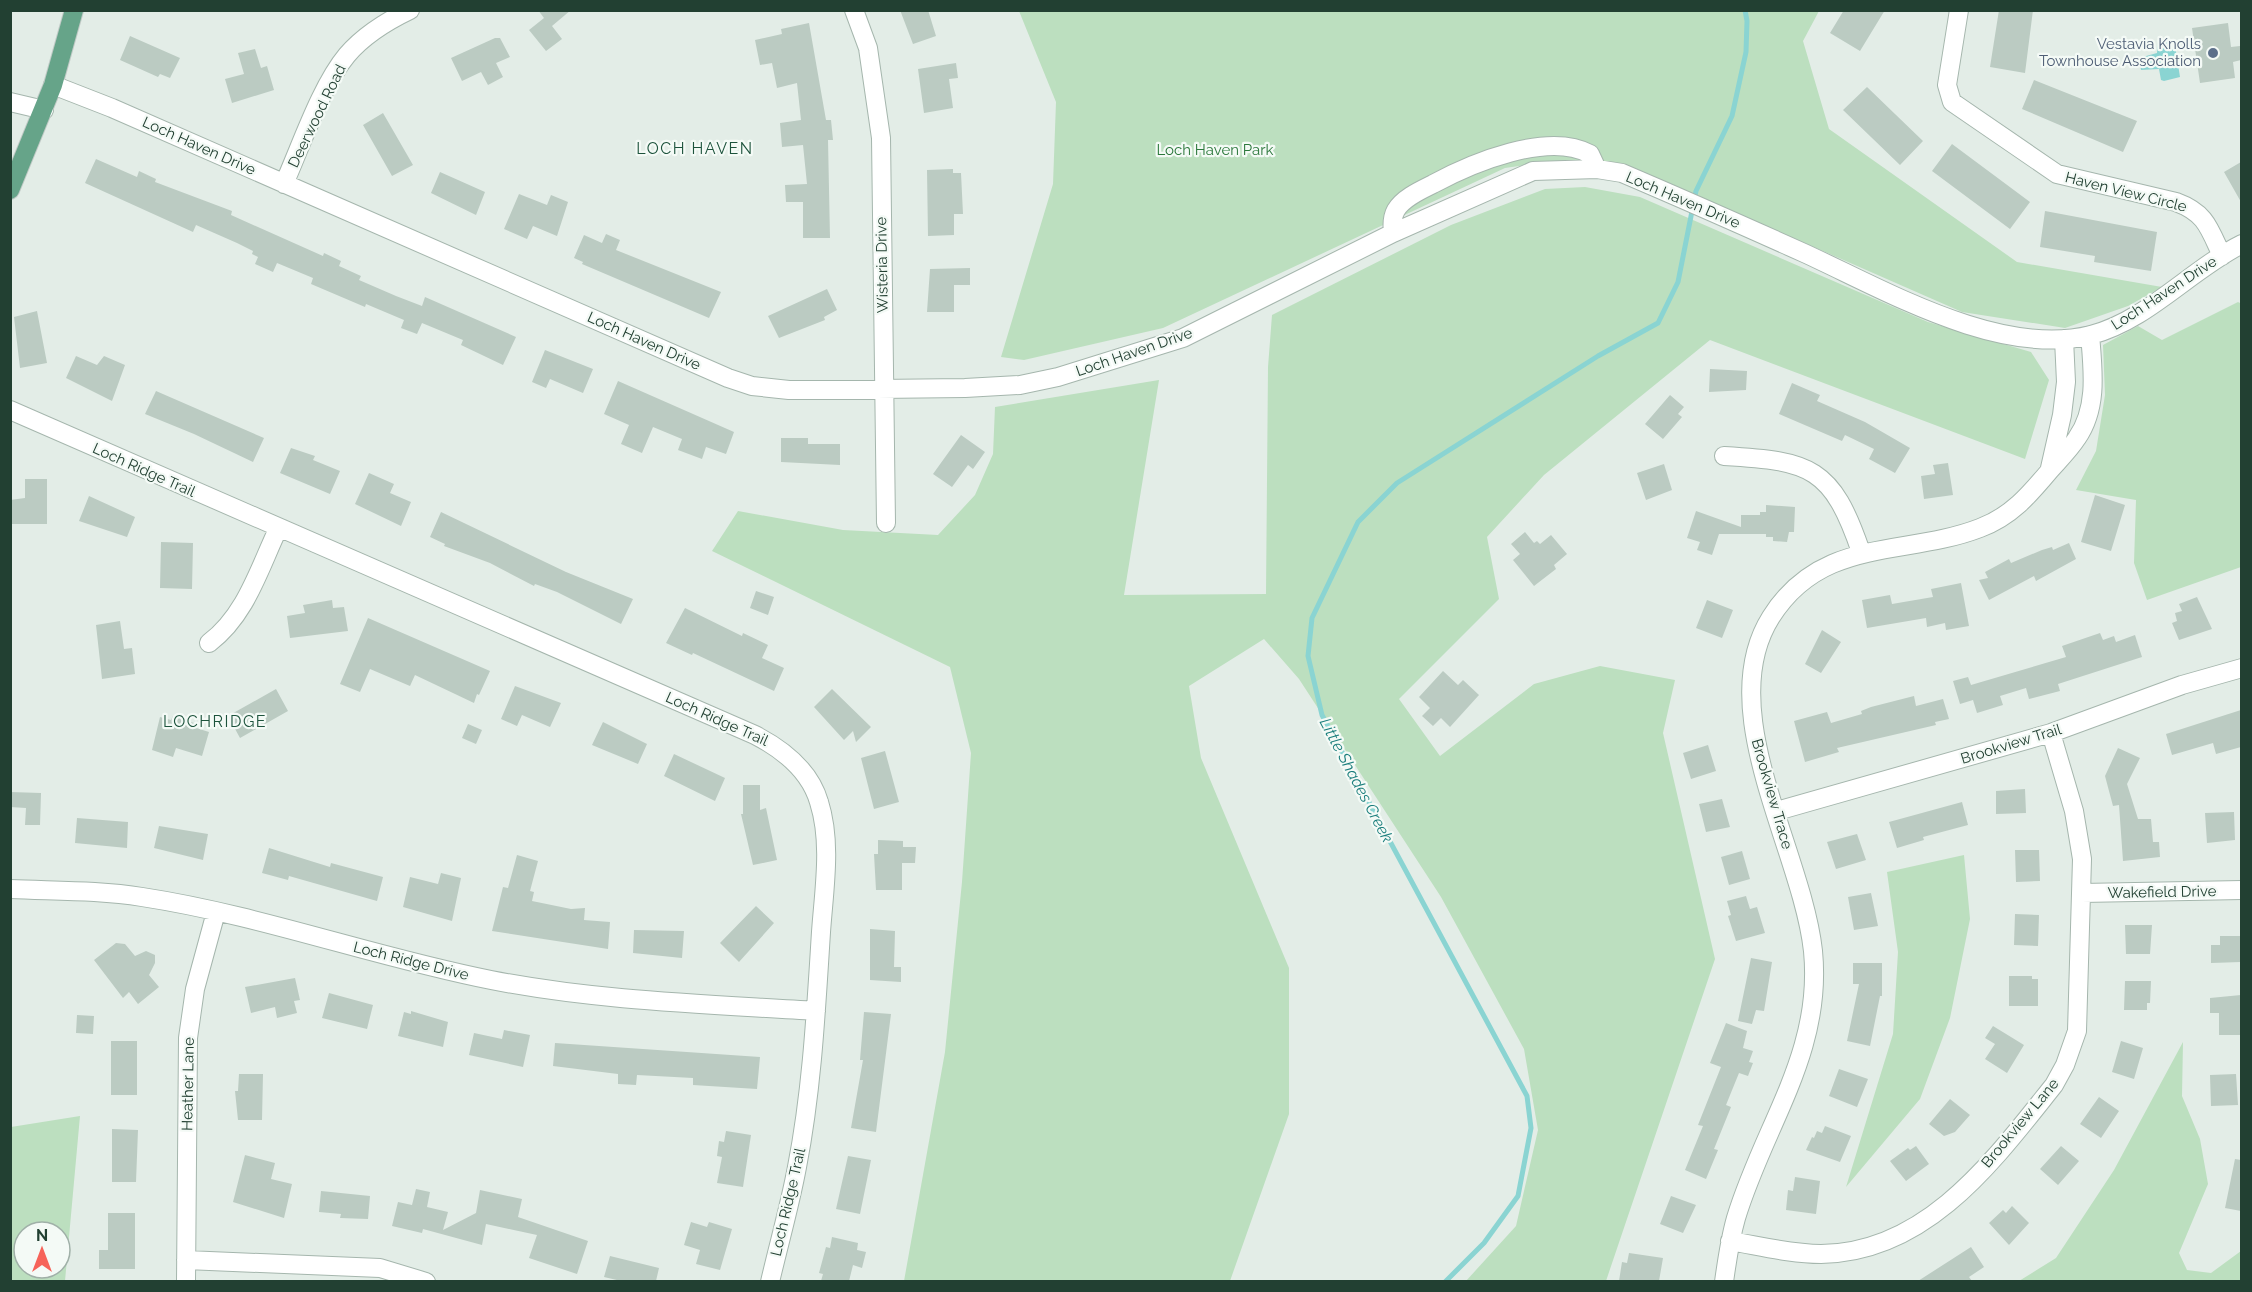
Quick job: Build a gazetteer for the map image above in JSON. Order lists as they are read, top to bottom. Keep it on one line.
{"streets":{"street":["Deerwood Road","Loch Haven Drive","Haven View Circle","Wisteria Drive","Loch Ridge Trail","Brookview Trail","Brookview Trace","Wakefield Drive","Loch Ridge Drive","Heather Lane","Brookview Lane"]},"crossings":[["Deerwood Road","Loch Haven Drive"],["Loch Haven Drive","Haven View Circle"],["Loch Haven Drive","Wisteria Drive"],["Loch Haven Drive","Brookview Trace"],["Loch Ridge Trail","Loch Ridge Drive"],["Brookview Trail","Brookview Trace"],["Brookview Trail","Brookview Lane"],["Brookview Trace","Brookview Lane"],["Wakefield Drive","Brookview Lane"],["Loch Ridge Drive","Heather Lane"]],"districts":["LOCH HAVEN","LOCHRIDGE"],"water":["Little Shades Creek"],"parks":["Loch Haven Park"],"places":["Vestavia Knolls Townhouse Association"],"north":"top"}
